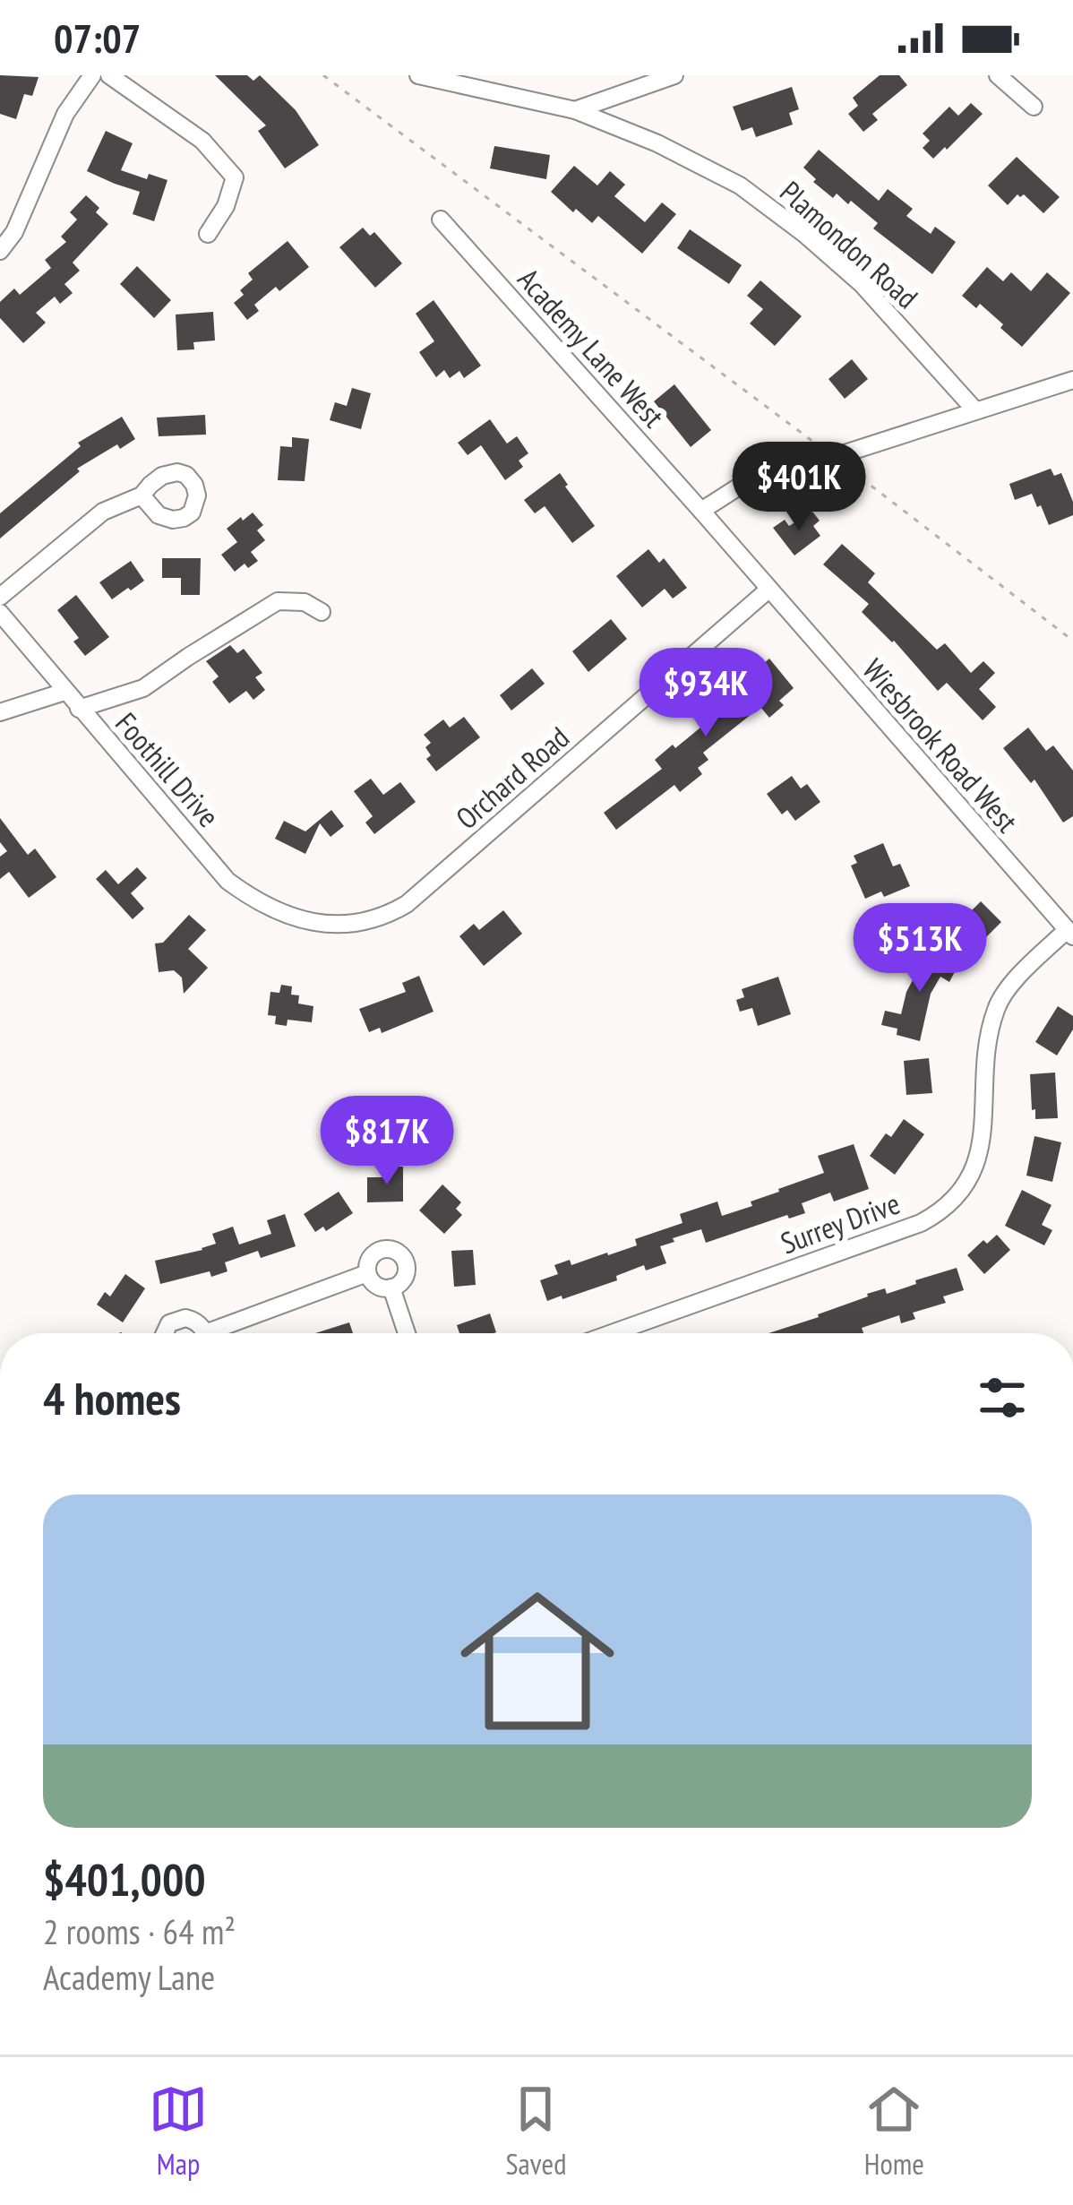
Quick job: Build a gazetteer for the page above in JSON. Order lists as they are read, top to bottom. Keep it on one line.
{"streets":{"street":["Plamondon Road","Academy Lane West","Wiesbrook Road West","Foothill Drive","Orchard Road","Surrey Drive"]},"crossings":[["Academy Lane West","Wiesbrook Road West"],["Academy Lane West","Orchard Road"],["Wiesbrook Road West","Orchard Road"],["Wiesbrook Road West","Surrey Drive"],["Foothill Drive","Orchard Road"]],"page":{"status":"07:07","price":["$401K","$934K","$513K","$817K"],"heading":"4 homes","list":[{"name":"$401,000","note":"2 rooms · 64 m² · Academy Lane"}],"tabs":["Map","Saved","Home"]}}
